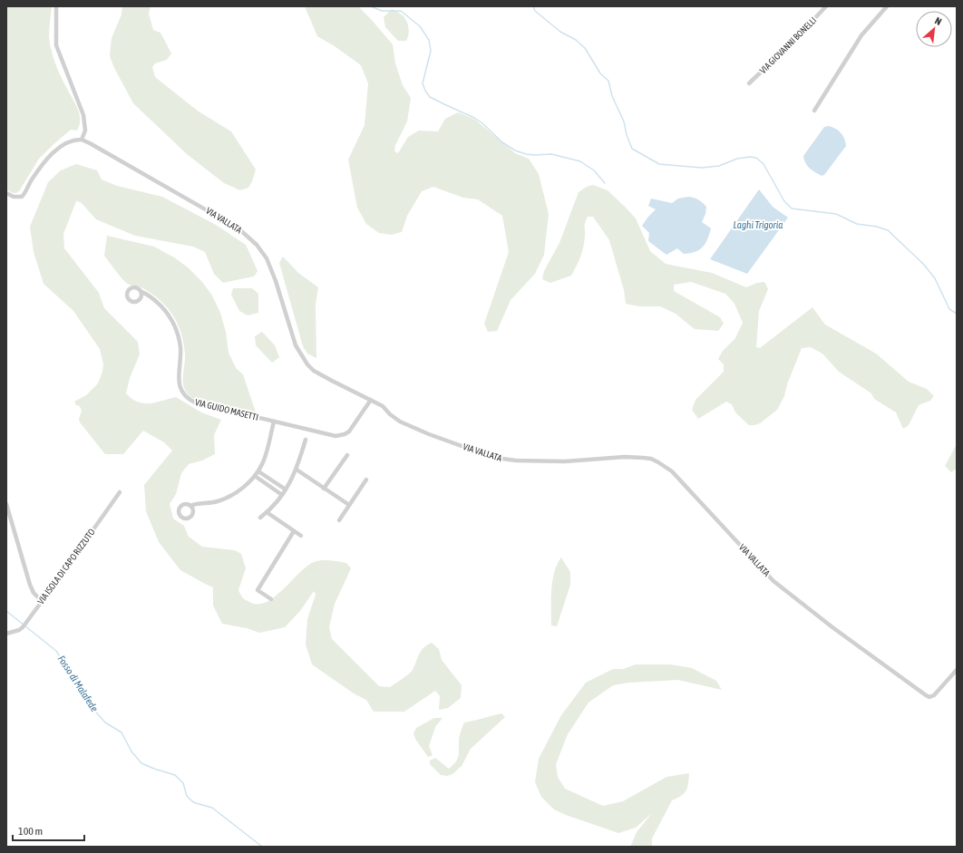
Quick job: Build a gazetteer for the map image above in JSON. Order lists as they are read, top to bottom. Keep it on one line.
{"streets":{"street":["VIA GIOVANNI BONELLI","VIA VALLATA","VIA GUIDO MASETTI","VIA ISOLA DI CAPO RIZZUTO"]},"crossings":[["VIA VALLATA","VIA GUIDO MASETTI"]],"water":["Laghi Trigoria","Fosso di Malafede"],"scale_bar":"100 m","north":"top right"}
